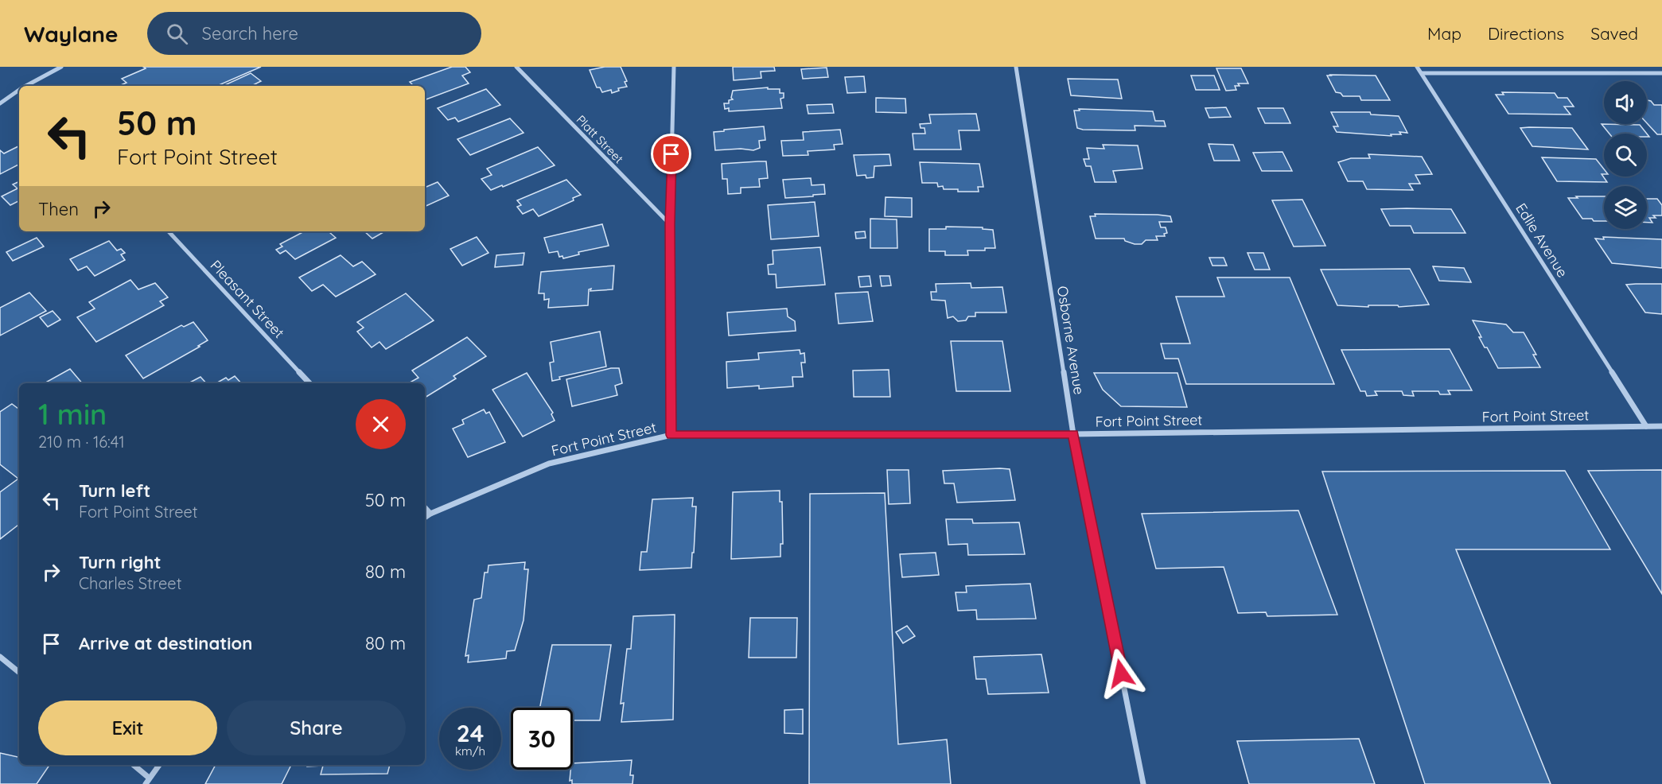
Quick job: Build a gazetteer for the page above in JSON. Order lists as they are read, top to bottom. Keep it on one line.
{"streets":{"street":["Platt Street","Edlie Avenue","Pleasant Street","Osborne Avenue","Fort Point Street"]},"crossings":[["Edlie Avenue","Fort Point Street"],["Osborne Avenue","Fort Point Street"]],"page":{"header":"Waylane","search":"Search here","nav":["Map","Directions","Saved"],"turn":["50 m","Fort Point Street"],"then":"Then","heading":["1 min","210 m · 16:41"],"list":[{"name":"Turn left","note":"Fort Point Street","value":"50 m"},{"name":"Turn right","note":"Charles Street","value":"80 m"},{"name":"Arrive at destination","value":"80 m"}],"buttons":["Exit","Share"],"speed":"24 km/h","limit":"30"}}
